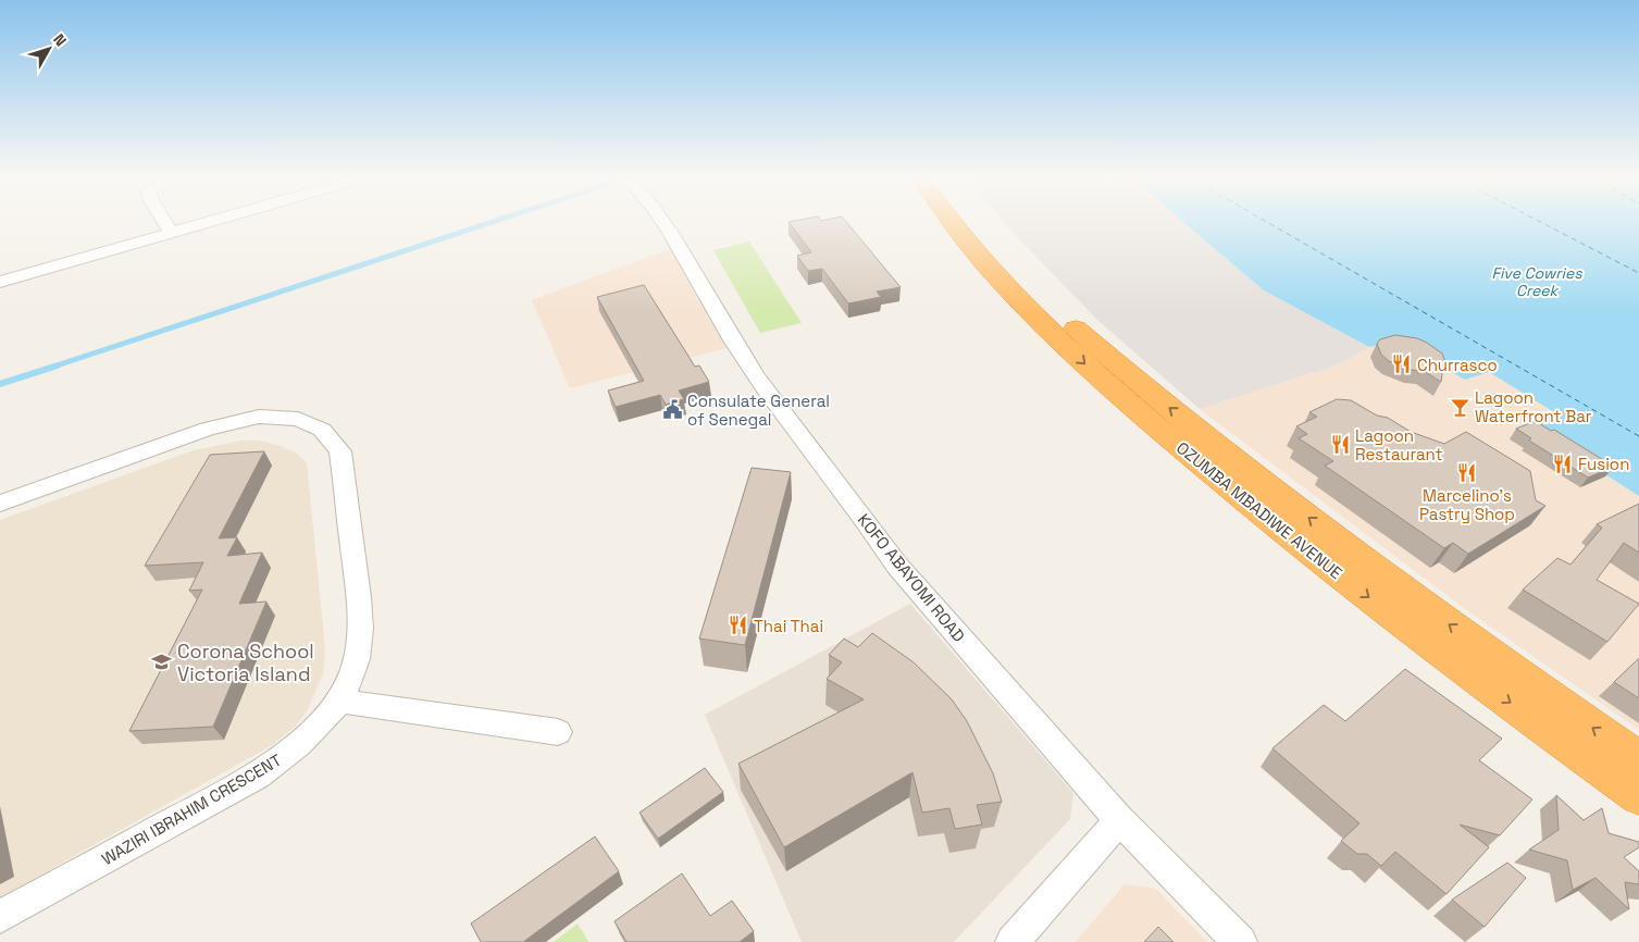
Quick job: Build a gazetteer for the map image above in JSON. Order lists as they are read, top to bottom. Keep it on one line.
{"streets":{"highway":["OZUMBA MBADIWE AVENUE"],"street":["KOFO ABAYOMI ROAD","WAZIRI IBRAHIM CRESCENT"]},"water":["Five Cowries Creek"],"places":{"restaurant":["Churrasco","Lagoon Restaurant","Fusion","Marcelino's Pastry Shop","Thai Thai"],"bar":["Lagoon Waterfront Bar"],"public building":["Consulate General of Senegal"],"school or university":["Corona School Victoria Island"]},"north":"top right"}
